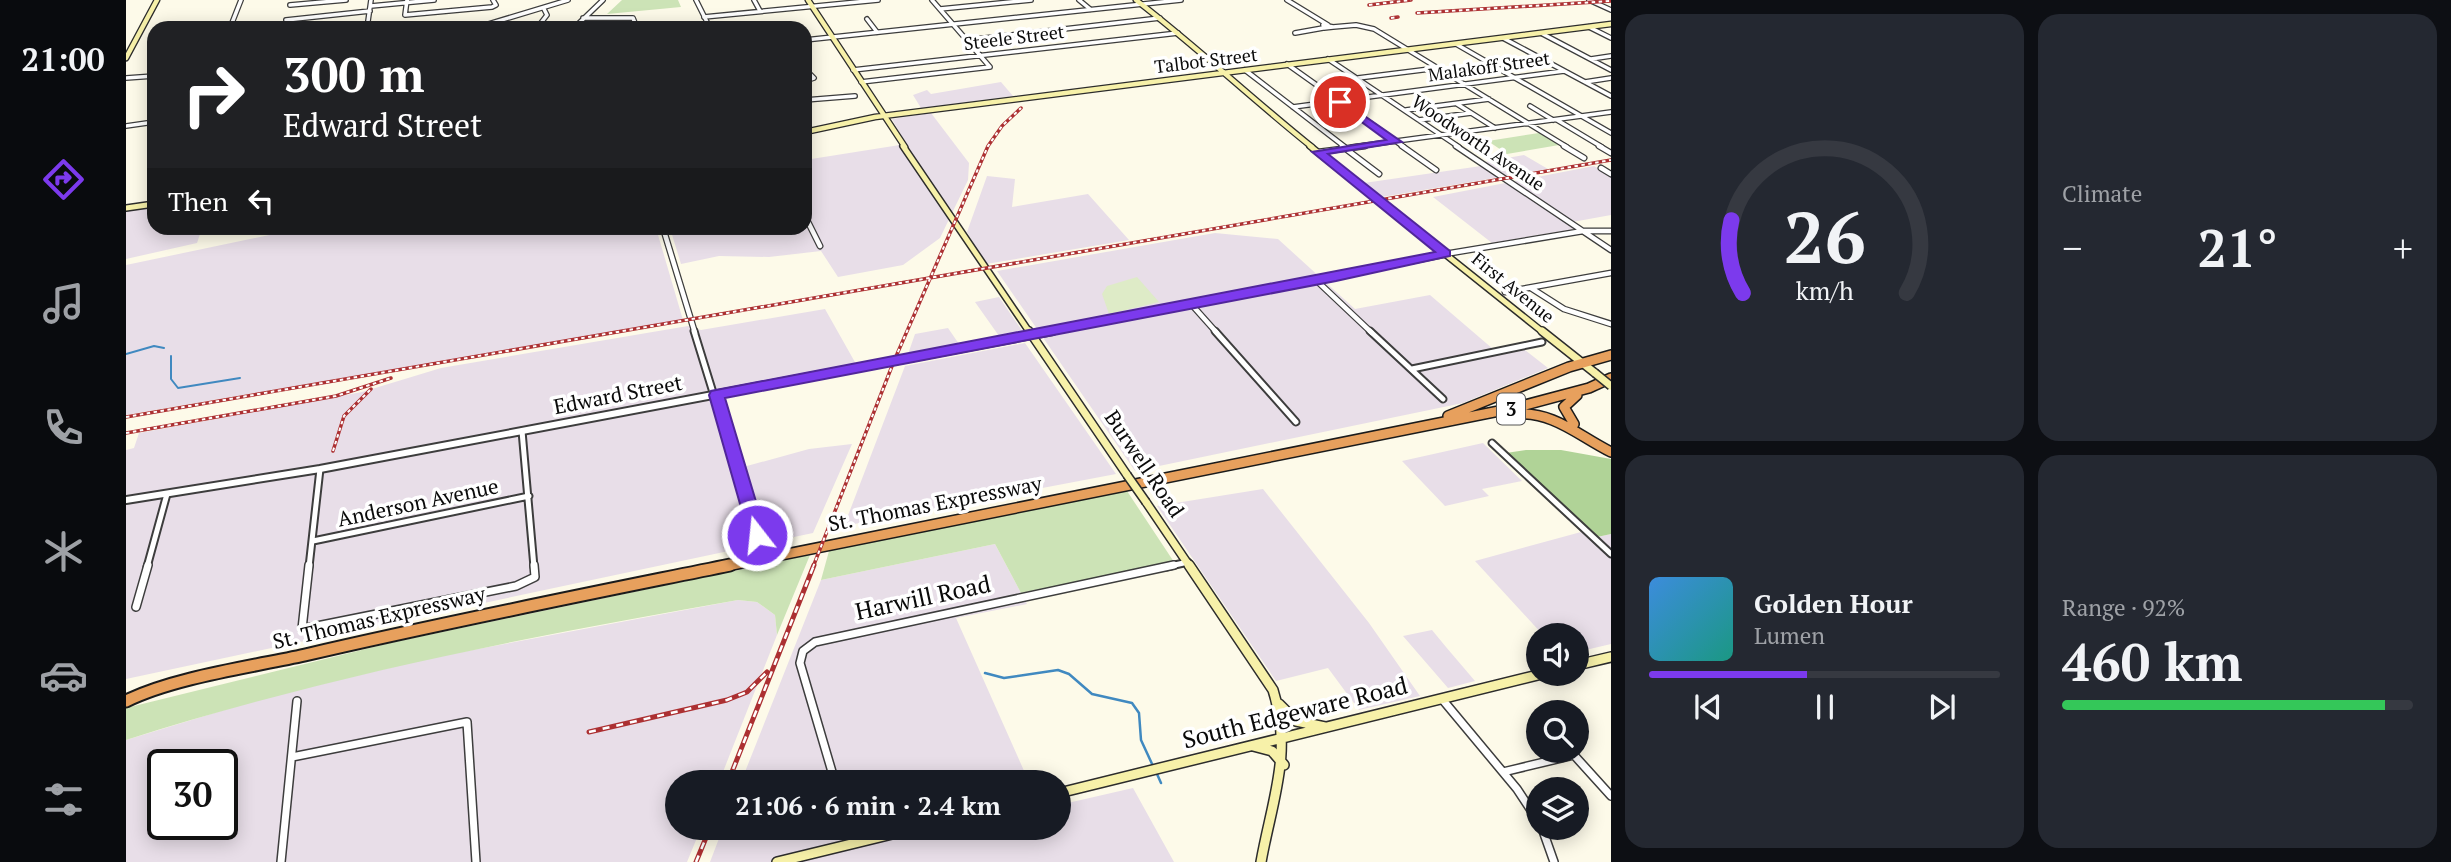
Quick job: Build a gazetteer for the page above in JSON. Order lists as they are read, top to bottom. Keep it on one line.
{"streets":{"highway":["3","St. Thomas Expressway"],"main road":["Talbot Street","First Avenue","Burwell Road","South Edgeware Road"],"street":["Steele Street","Malakoff Street","Woodworth Avenue","Edward Street","Anderson Avenue","Harwill Road"]},"crossings":[["Steele Street","First Avenue"],["Steele Street","Burwell Road"],["Talbot Street","Woodworth Avenue"],["Talbot Street","First Avenue"],["Talbot Street","Burwell Road"],["Malakoff Street","Woodworth Avenue"],["Woodworth Avenue","Edward Street"],["First Avenue","Edward Street"],["Edward Street","Burwell Road"],["Burwell Road","Harwill Road"],["Burwell Road","South Edgeware Road"]],"page":{"tabs":"21:00","tile":["Climate",["Range · 92%","460 km"]],"turn":["300 m","Edward Street"],"then":"Then","heat":["−","21°","+"],"song":["Golden Hour","Lumen"],"limit":"30","trip":"21:06 · 6 min · 2.4 km","gauge":["26","km/h"]}}
